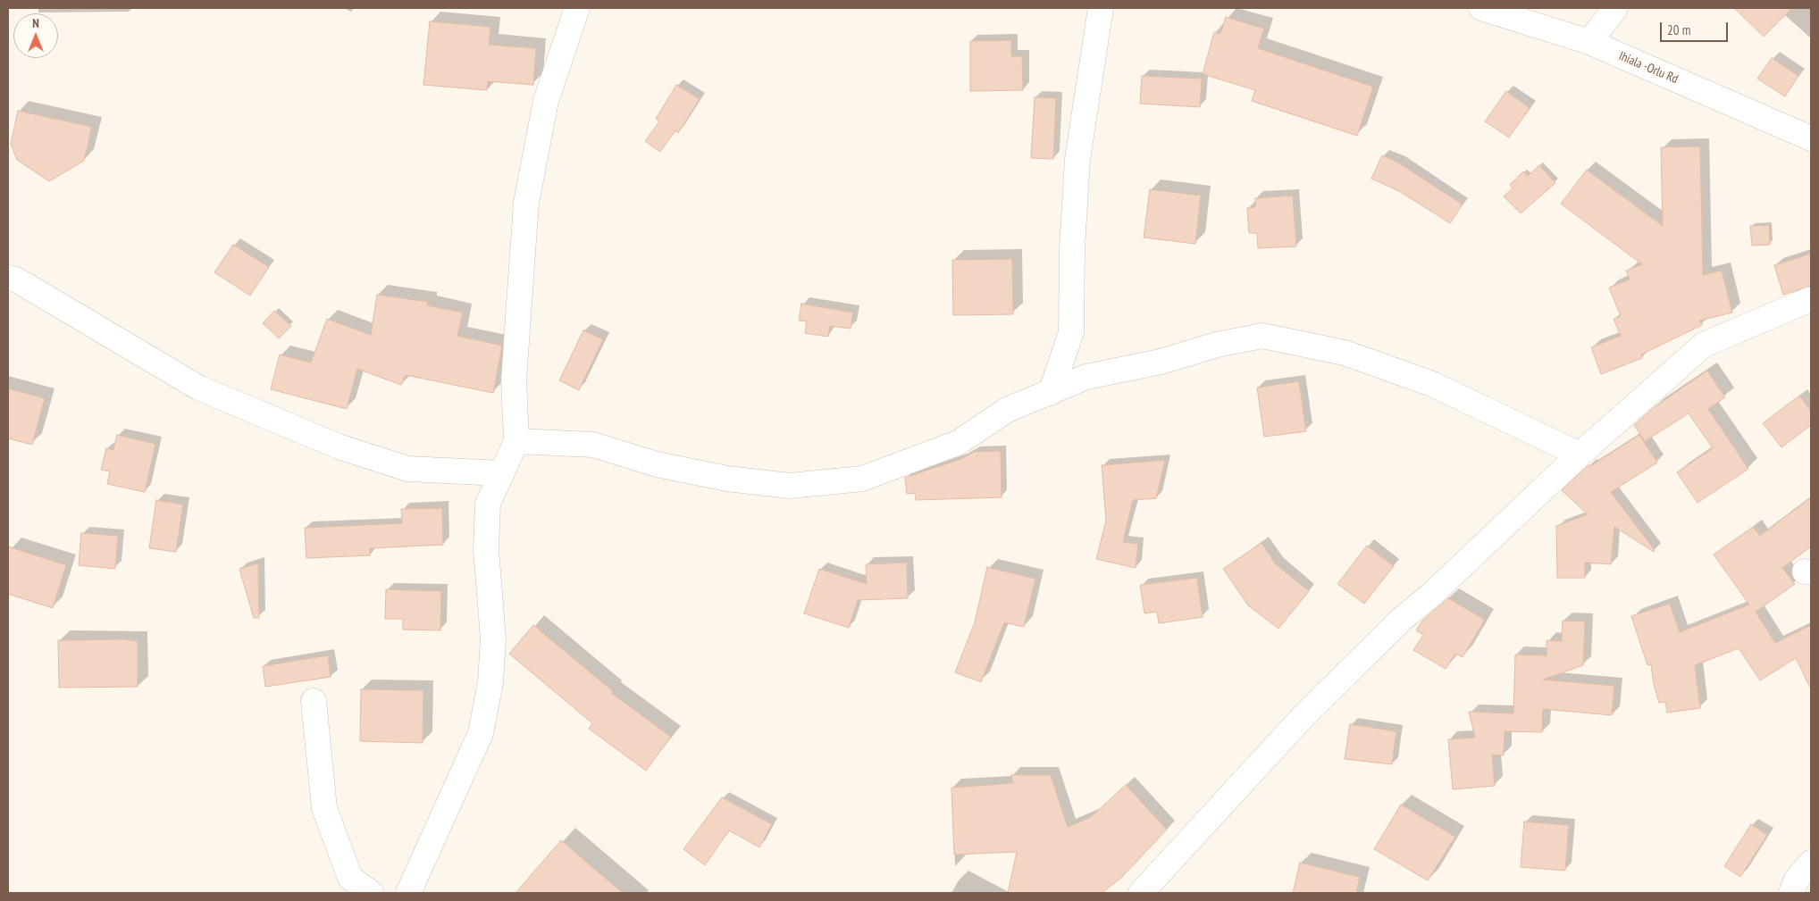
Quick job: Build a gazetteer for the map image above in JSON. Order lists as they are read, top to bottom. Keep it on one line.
{"streets":{"street":["Ihiala -Orlu Rd"]},"scale_bar":"20 m","north":"top"}
